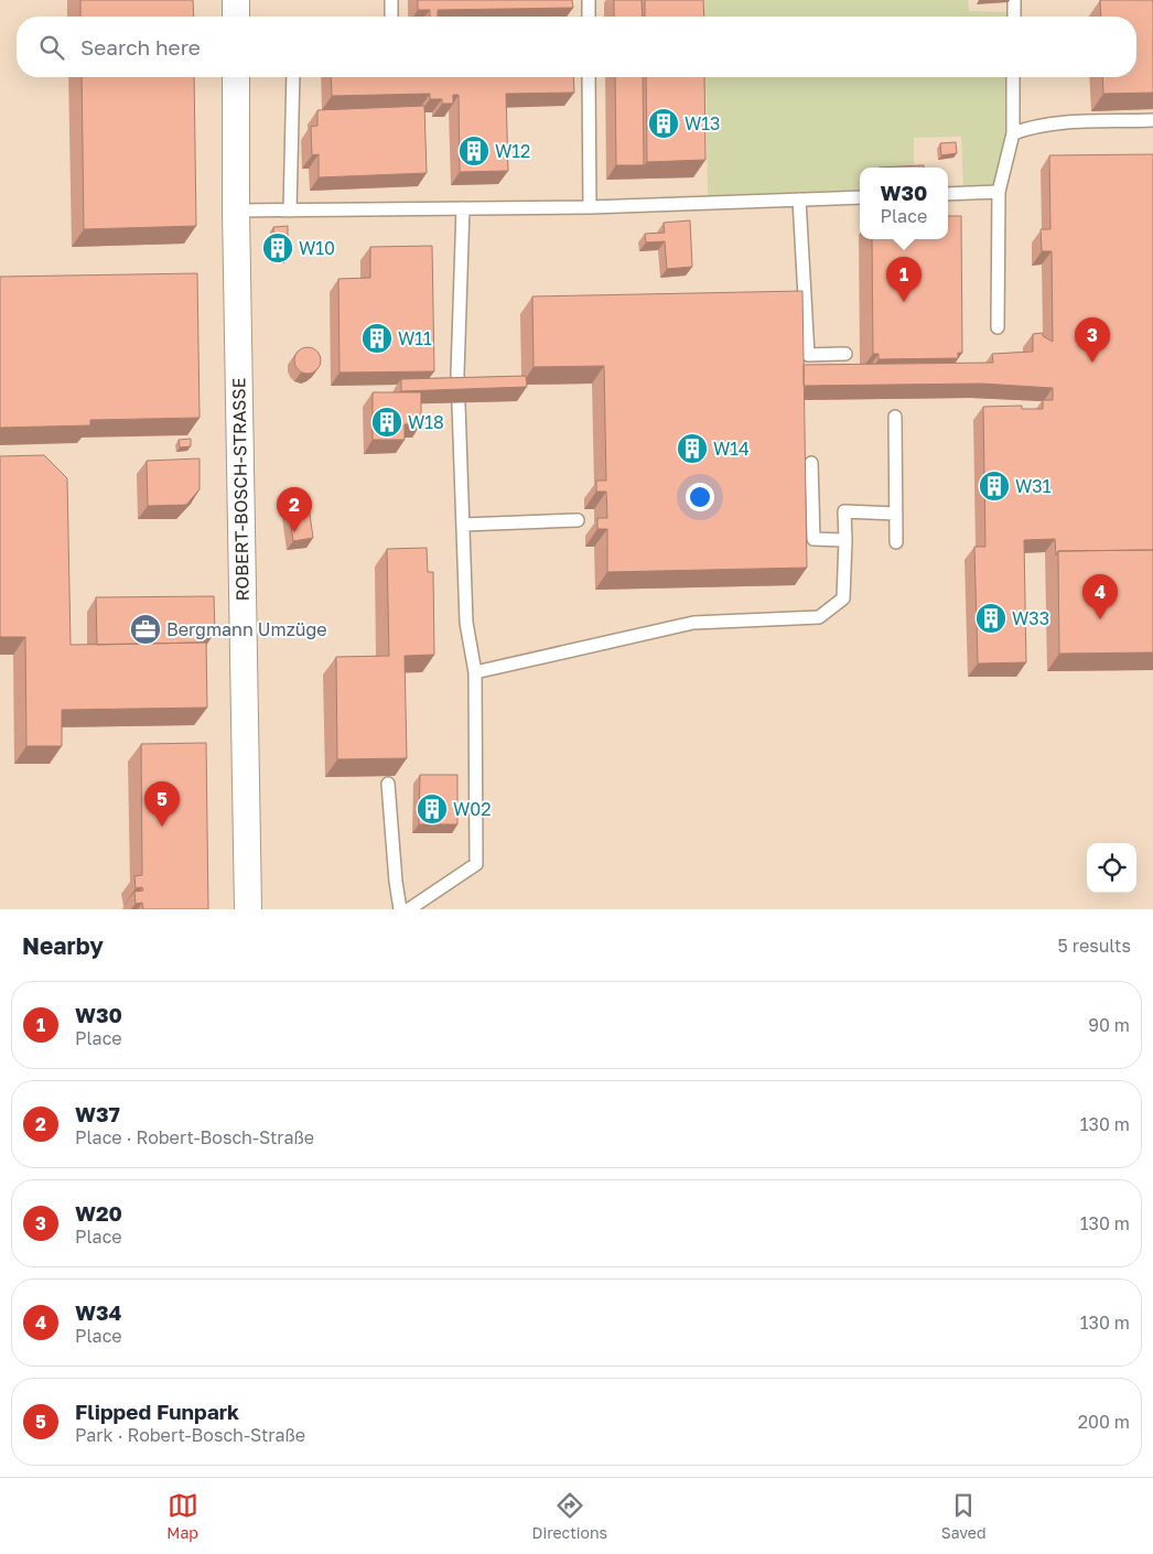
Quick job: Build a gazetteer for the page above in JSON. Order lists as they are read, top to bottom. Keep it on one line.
{"streets":{"street":["ROBERT-BOSCH-STRASSE"]},"places":{"building":["W13","W12","W10","W11","W18","W14","W31","W33","W02"],"office":["Bergmann Umzüge"]},"page":{"search":"Search here","popup":["W30","Place"],"pins":["1","3","2","4","5"],"heading":["Nearby","5 results"],"list":[{"mark":"1","name":"W30","note":"Place","value":"90 m"},{"mark":"2","name":"W37","note":"Place · Robert-Bosch-Straße","value":"130 m"},{"mark":"3","name":"W20","note":"Place","value":"130 m"},{"mark":"4","name":"W34","note":"Place","value":"130 m"},{"mark":"5","name":"Flipped Funpark","note":"Park · Robert-Bosch-Straße","value":"200 m"}],"nav":["Map","Directions","Saved"]}}
